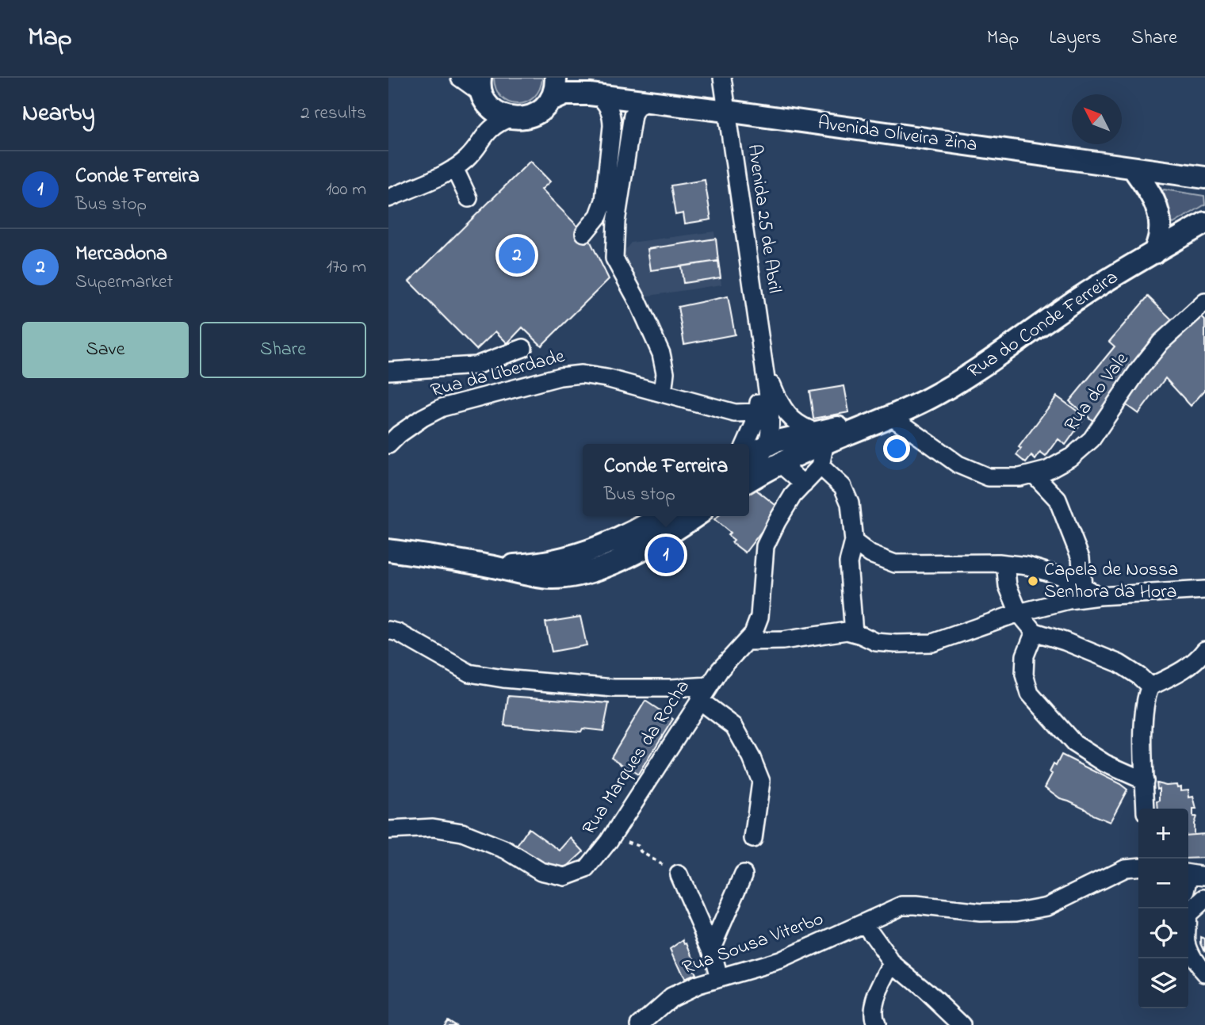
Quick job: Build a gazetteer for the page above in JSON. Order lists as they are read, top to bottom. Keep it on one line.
{"streets":{"main road":["Avenida Oliveira Zina","Rua do Conde Ferreira"],"street":["Avenida 25 de Abril","Rua da Liberdade","Rua do Vale","Rua Marques da Rocha","Rua Sousa Viterbo"]},"crossings":[["Avenida Oliveira Zina","Avenida 25 de Abril"],["Avenida 25 de Abril","Rua do Conde Ferreira"],["Avenida 25 de Abril","Rua da Liberdade"],["Avenida 25 de Abril","Rua Marques da Rocha"],["Rua do Conde Ferreira","Rua do Vale"],["Rua do Conde Ferreira","Rua Marques da Rocha"]],"places":["Capela de Nossa Senhora da Hora"],"north":"top left","page":{"header":"Map","nav":["Map","Layers","Share"],"heading":["Nearby","2 results"],"list":[{"mark":"1","name":"Conde Ferreira","note":"Bus stop","value":"100 m"},{"mark":"2","name":"Mercadona","note":"Supermarket","value":"170 m"}],"pins":["2","1"],"buttons":["Save","Share"],"popup":["Conde Ferreira","Bus stop"],"map_buttons":["+","−"]}}
